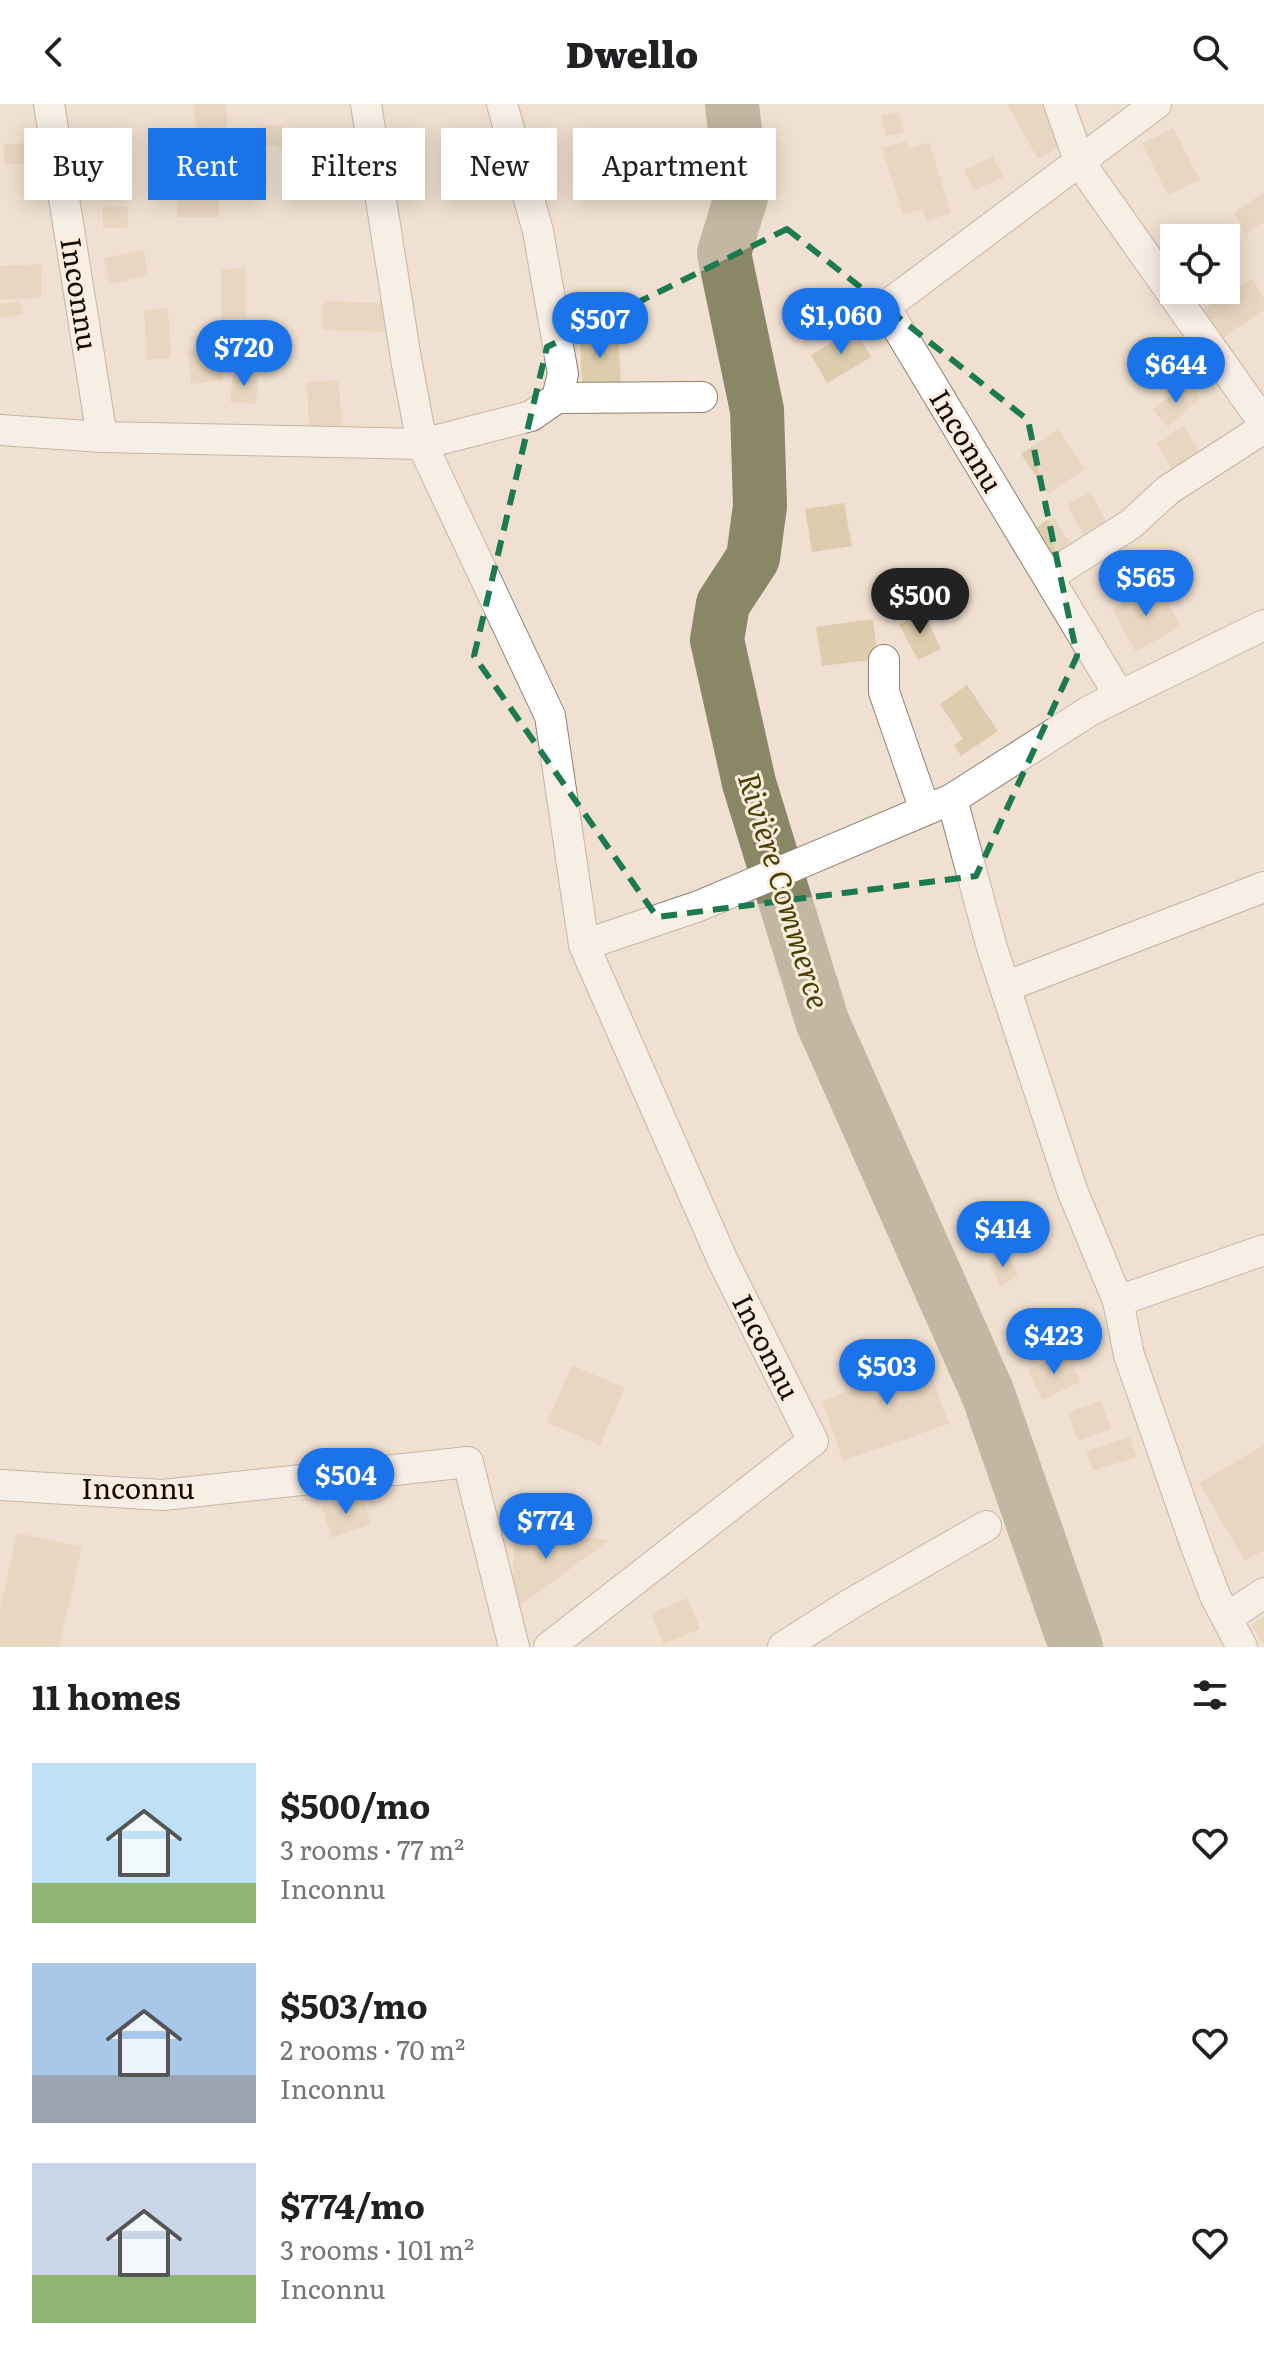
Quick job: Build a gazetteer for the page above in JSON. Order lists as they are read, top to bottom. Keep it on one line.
{"streets":{"street":["Inconnu"]},"water":["Rivière Commerce"],"page":{"header":"Dwello","chip":["Buy","Rent","Filters","New","Apartment"],"price":["$1,060","$507","$720","$644","$565","$500","$414","$423","$503","$504","$774"],"heading":"11 homes","list":[{"name":"$500/mo","note":"3 rooms · 77 m² · Inconnu"},{"name":"$503/mo","note":"2 rooms · 70 m² · Inconnu"},{"name":"$774/mo","note":"3 rooms · 101 m² · Inconnu"}]}}
